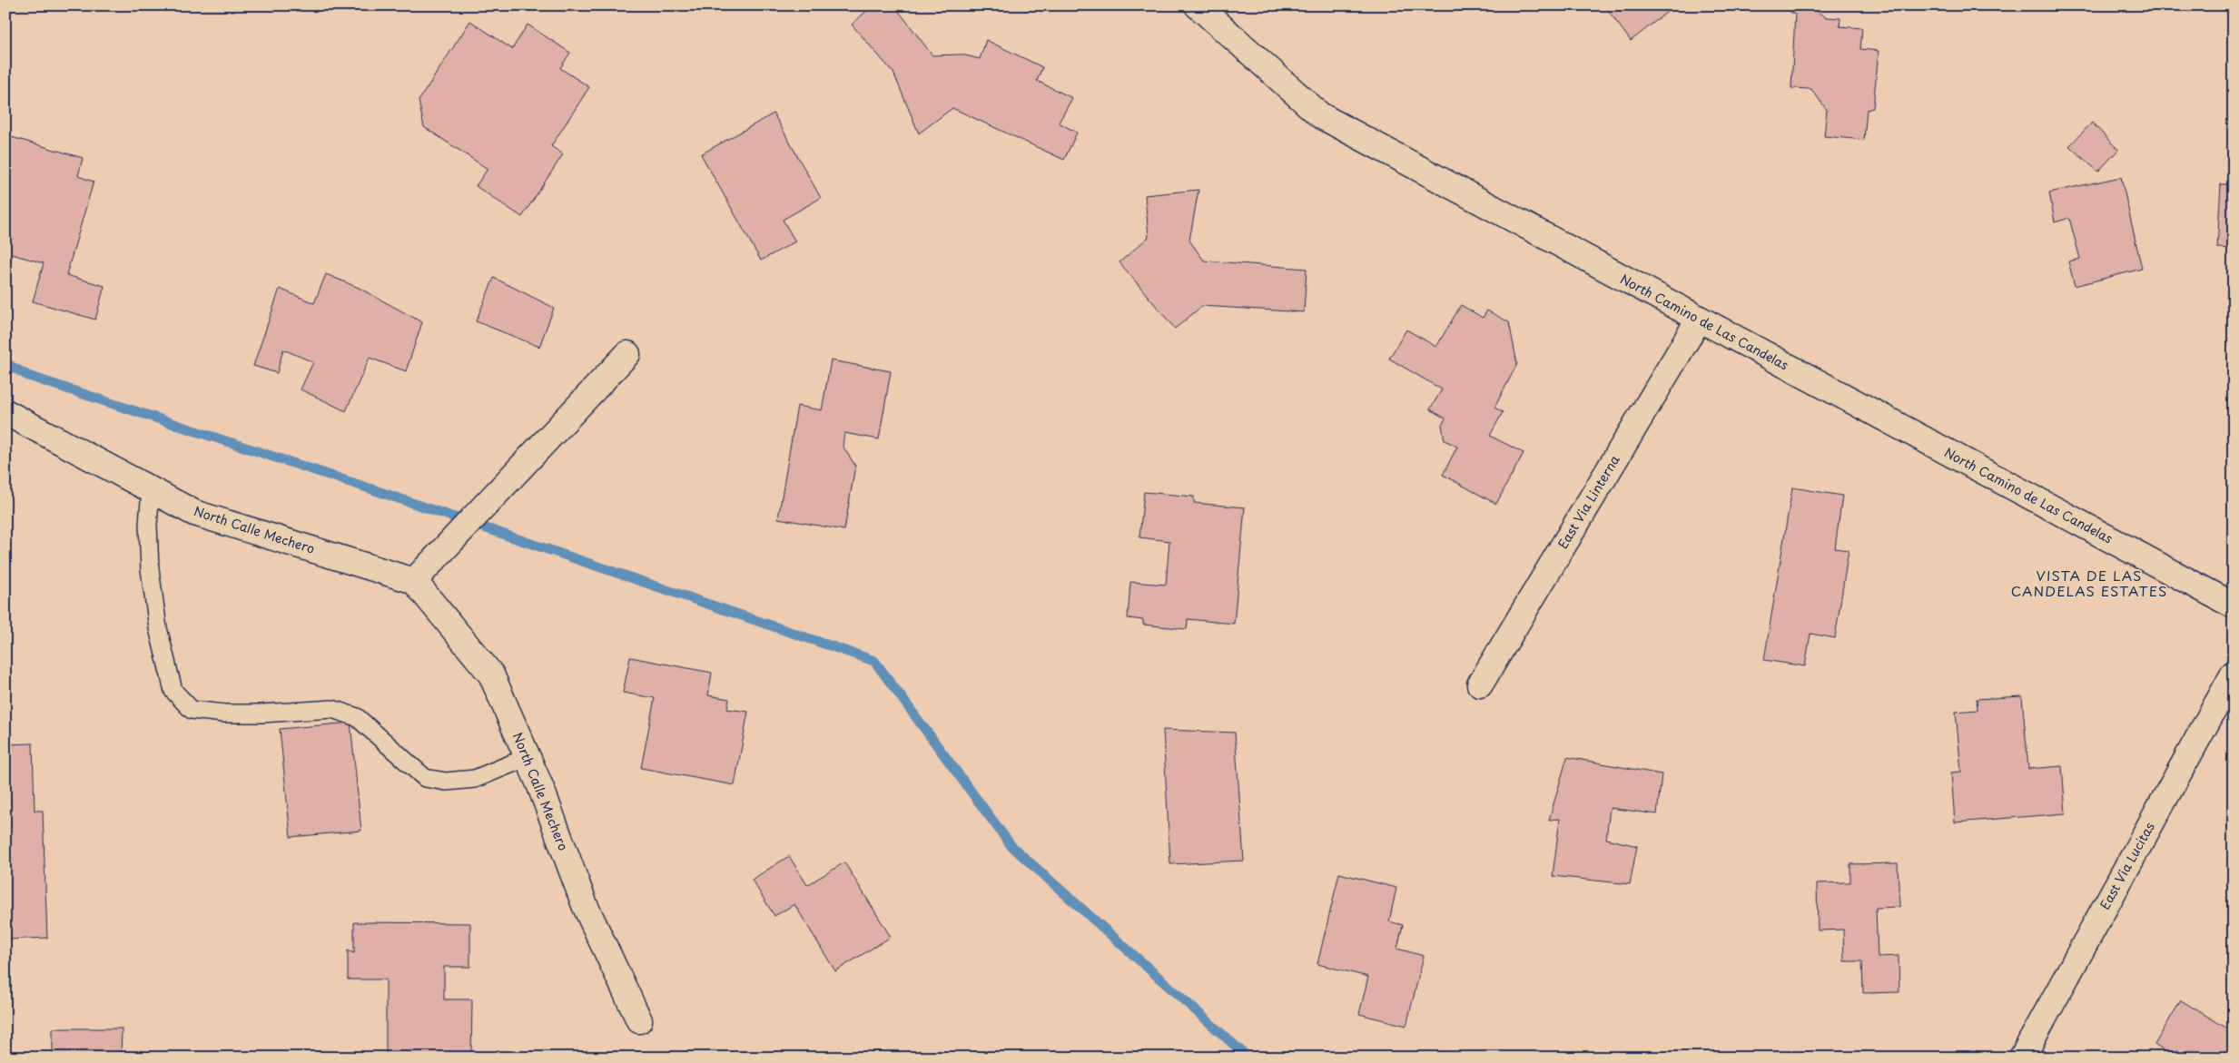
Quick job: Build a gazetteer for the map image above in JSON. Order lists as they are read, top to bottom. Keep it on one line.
{"streets":{"street":["North Camino de Las Candelas","East Via Linterna","North Calle Mechero","East Via Lucitas"]},"crossings":[["North Camino de Las Candelas","East Via Linterna"]],"districts":["VISTA DE LAS CANDELAS ESTATES"]}
